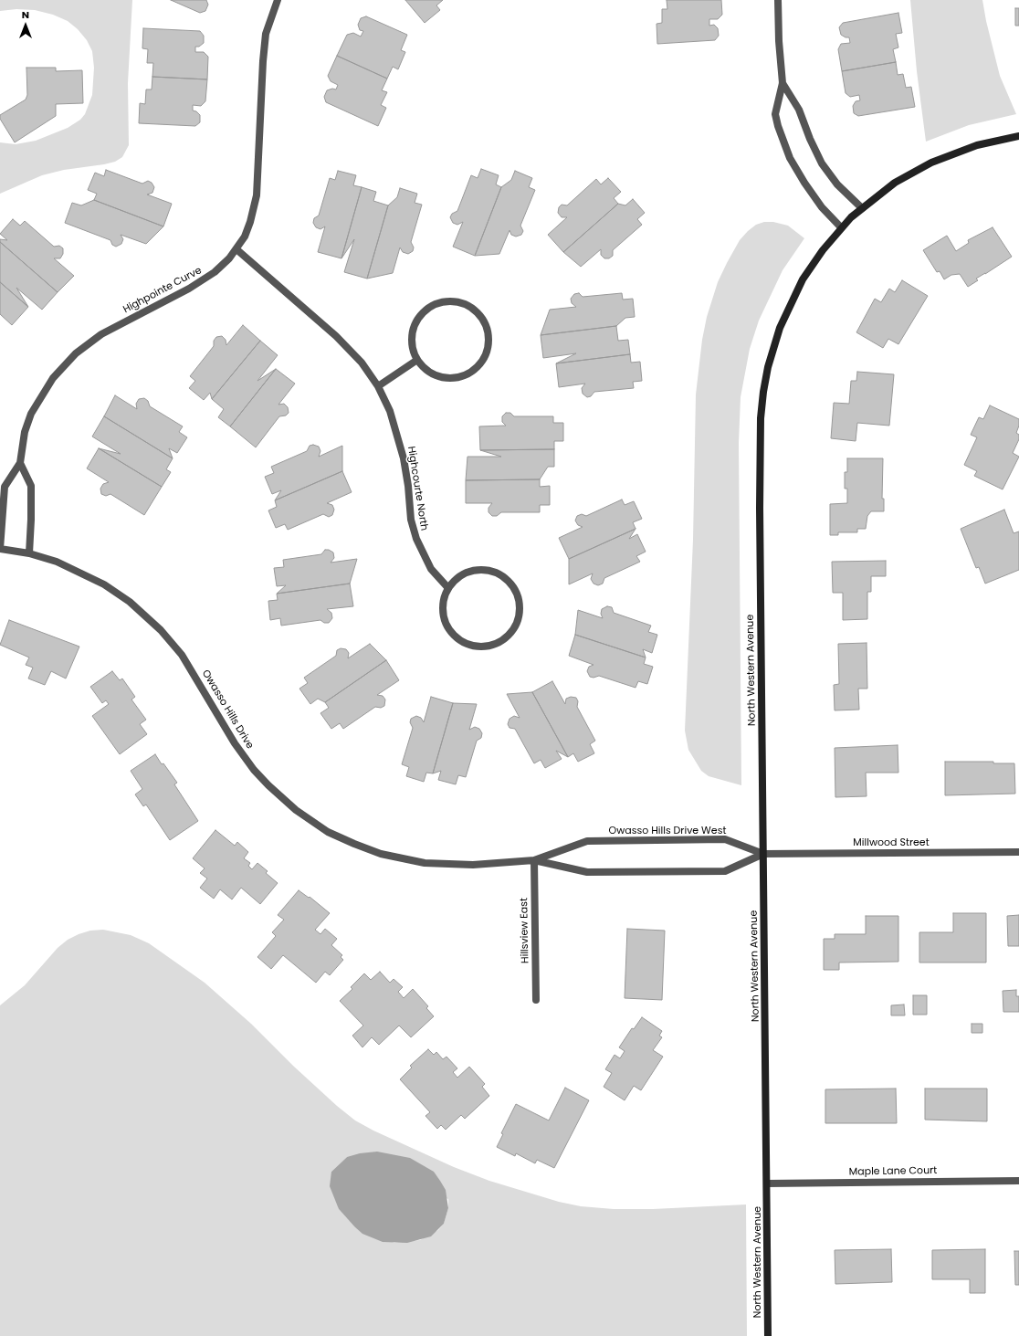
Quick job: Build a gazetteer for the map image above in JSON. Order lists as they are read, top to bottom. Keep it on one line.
{"streets":{"street":["Highpointe Curve","Highcourte North","North Western Avenue","Owasso Hills Drive","Owasso Hills Drive West","Millwood Street","Hillsview East","Maple Lane Court"]},"crossings":[["Highpointe Curve","Highcourte North"],["Highpointe Curve","Owasso Hills Drive"],["North Western Avenue","Owasso Hills Drive West"],["North Western Avenue","Millwood Street"],["North Western Avenue","Maple Lane Court"],["Owasso Hills Drive","Owasso Hills Drive West"],["Owasso Hills Drive","Hillsview East"],["Owasso Hills Drive West","Millwood Street"],["Owasso Hills Drive West","Hillsview East"]],"north":"top"}
